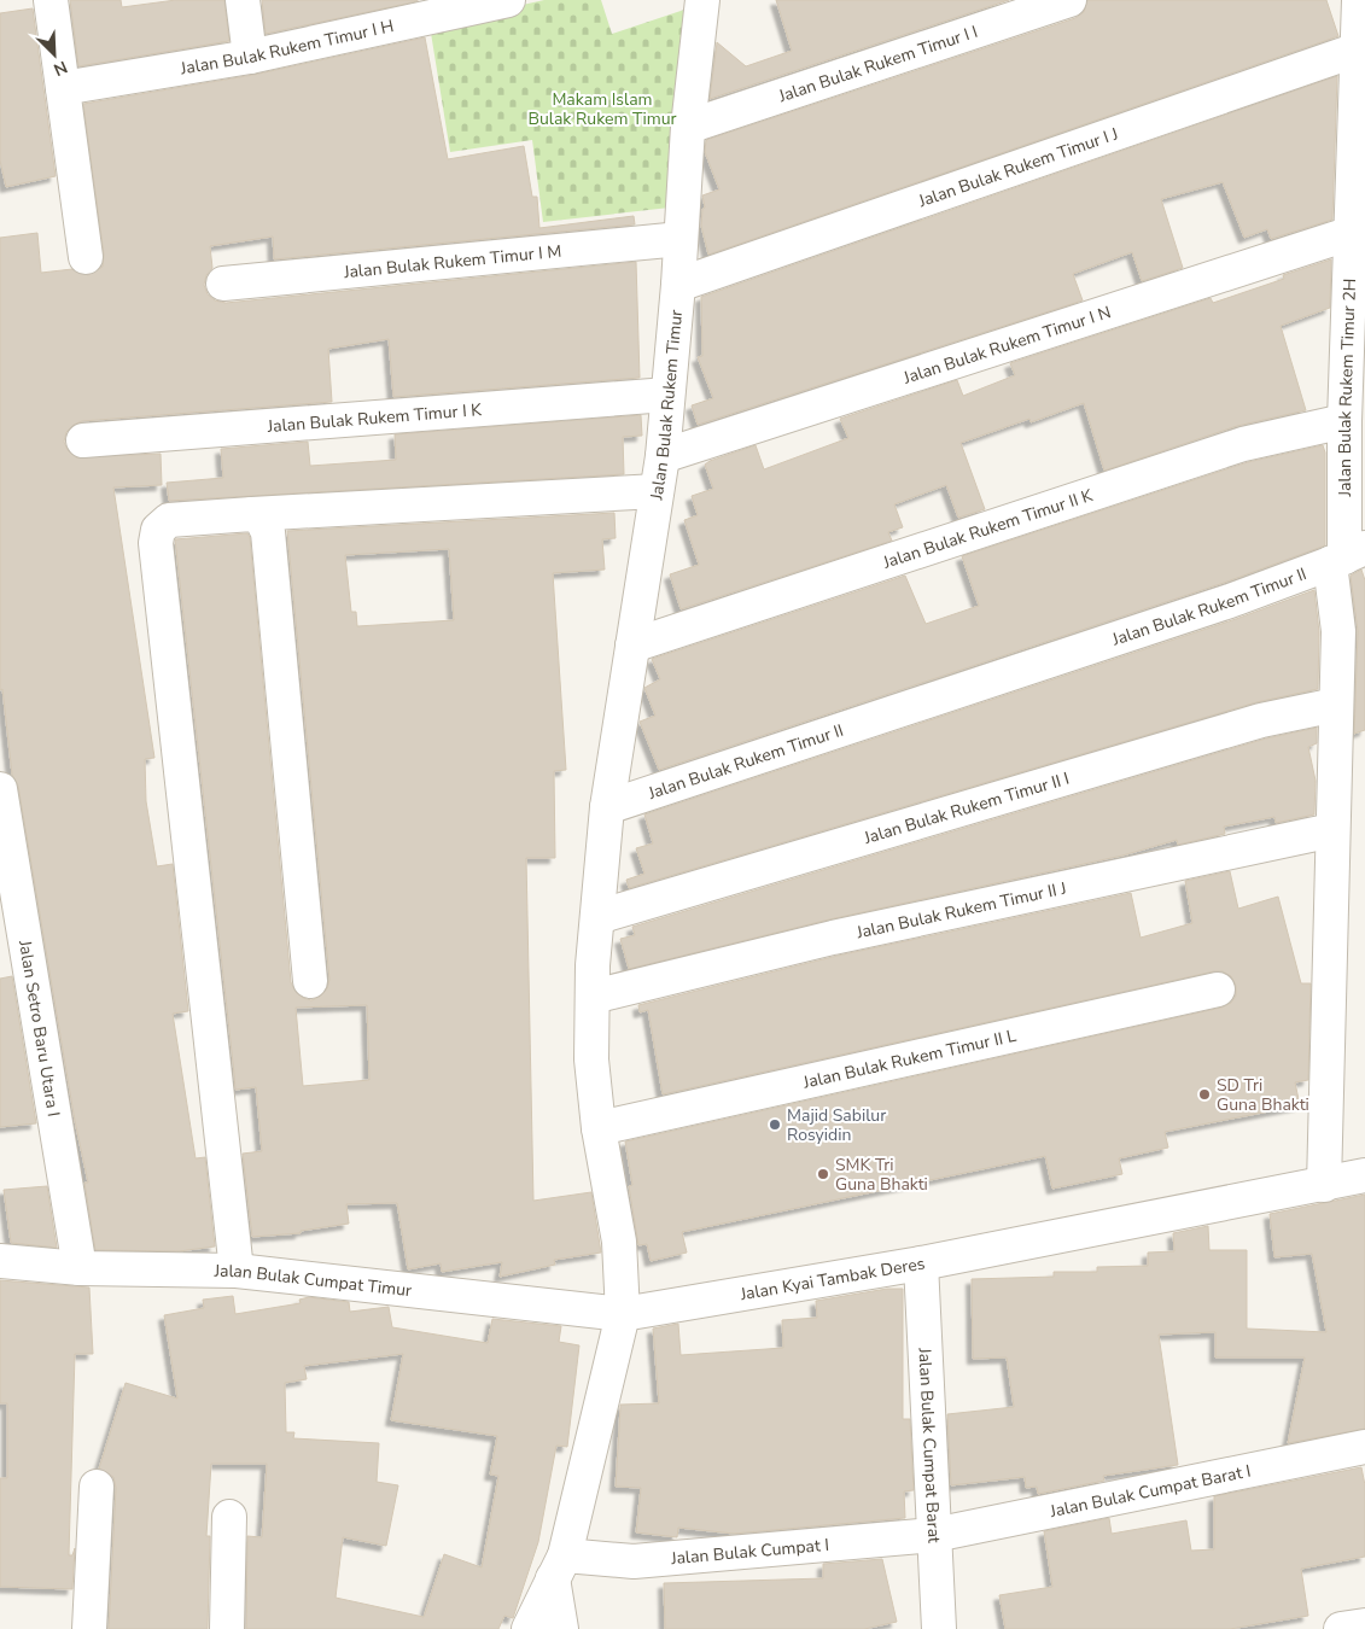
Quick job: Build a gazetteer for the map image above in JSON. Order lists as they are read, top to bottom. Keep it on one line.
{"streets":{"street":["Jalan Bulak Rukem Timur I H","Jalan Bulak Rukem Timur I I","Jalan Bulak Rukem Timur I J","Jalan Bulak Rukem Timur I M","Jalan Bulak Rukem Timur I N","Jalan Bulak Rukem Timur 2H","Jalan Bulak Rukem Timur","Jalan Bulak Rukem Timur I K","Jalan Bulak Rukem Timur II K","Jalan Bulak Rukem Timur II","Jalan Bulak Rukem Timur II I","Jalan Bulak Rukem Timur II J","Jalan Setro Baru Utara I","Jalan Bulak Rukem Timur II L","Jalan Kyai Tambak Deres","Jalan Bulak Cumpat Timur","Jalan Bulak Cumpat Barat","Jalan Bulak Cumpat Barat I","Jalan Bulak Cumpat I"]},"crossings":[["Jalan Bulak Rukem Timur I I","Jalan Bulak Rukem Timur"],["Jalan Bulak Rukem Timur I J","Jalan Bulak Rukem Timur 2H"],["Jalan Bulak Rukem Timur I J","Jalan Bulak Rukem Timur"],["Jalan Bulak Rukem Timur I M","Jalan Bulak Rukem Timur"],["Jalan Bulak Rukem Timur I N","Jalan Bulak Rukem Timur 2H"],["Jalan Bulak Rukem Timur I N","Jalan Bulak Rukem Timur"],["Jalan Bulak Rukem Timur 2H","Jalan Bulak Rukem Timur II K"],["Jalan Bulak Rukem Timur 2H","Jalan Bulak Rukem Timur II"],["Jalan Bulak Rukem Timur 2H","Jalan Bulak Rukem Timur II I"],["Jalan Bulak Rukem Timur 2H","Jalan Bulak Rukem Timur II J"],["Jalan Bulak Rukem Timur 2H","Jalan Kyai Tambak Deres"],["Jalan Bulak Rukem Timur","Jalan Bulak Rukem Timur I K"],["Jalan Bulak Rukem Timur","Jalan Bulak Rukem Timur II K"],["Jalan Bulak Rukem Timur","Jalan Bulak Rukem Timur II"],["Jalan Setro Baru Utara I","Jalan Bulak Cumpat Timur"],["Jalan Kyai Tambak Deres","Jalan Bulak Cumpat Timur"],["Jalan Kyai Tambak Deres","Jalan Bulak Cumpat Barat"],["Jalan Bulak Cumpat Barat","Jalan Bulak Cumpat Barat I"],["Jalan Bulak Cumpat Barat","Jalan Bulak Cumpat I"],["Jalan Bulak Cumpat Barat I","Jalan Bulak Cumpat I"]],"parks":["Makam Islam Bulak Rukem Timur"],"places":["SD Tri Guna Bhakti","Majid Sabilur Rosyidin","SMK Tri Guna Bhakti"],"north":"bottom right"}
